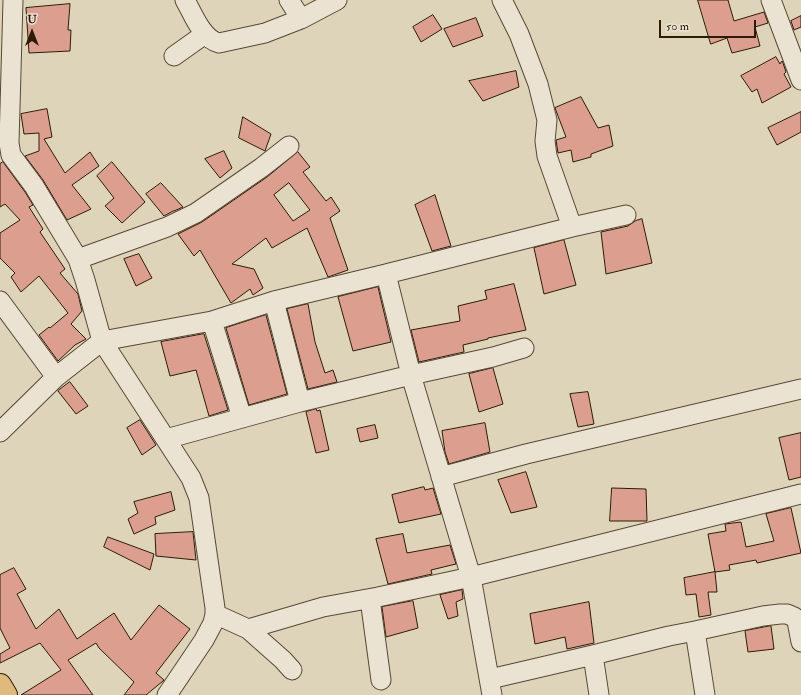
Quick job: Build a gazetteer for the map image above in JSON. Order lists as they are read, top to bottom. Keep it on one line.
{"scale_bar":"50 m","north":"top"}
